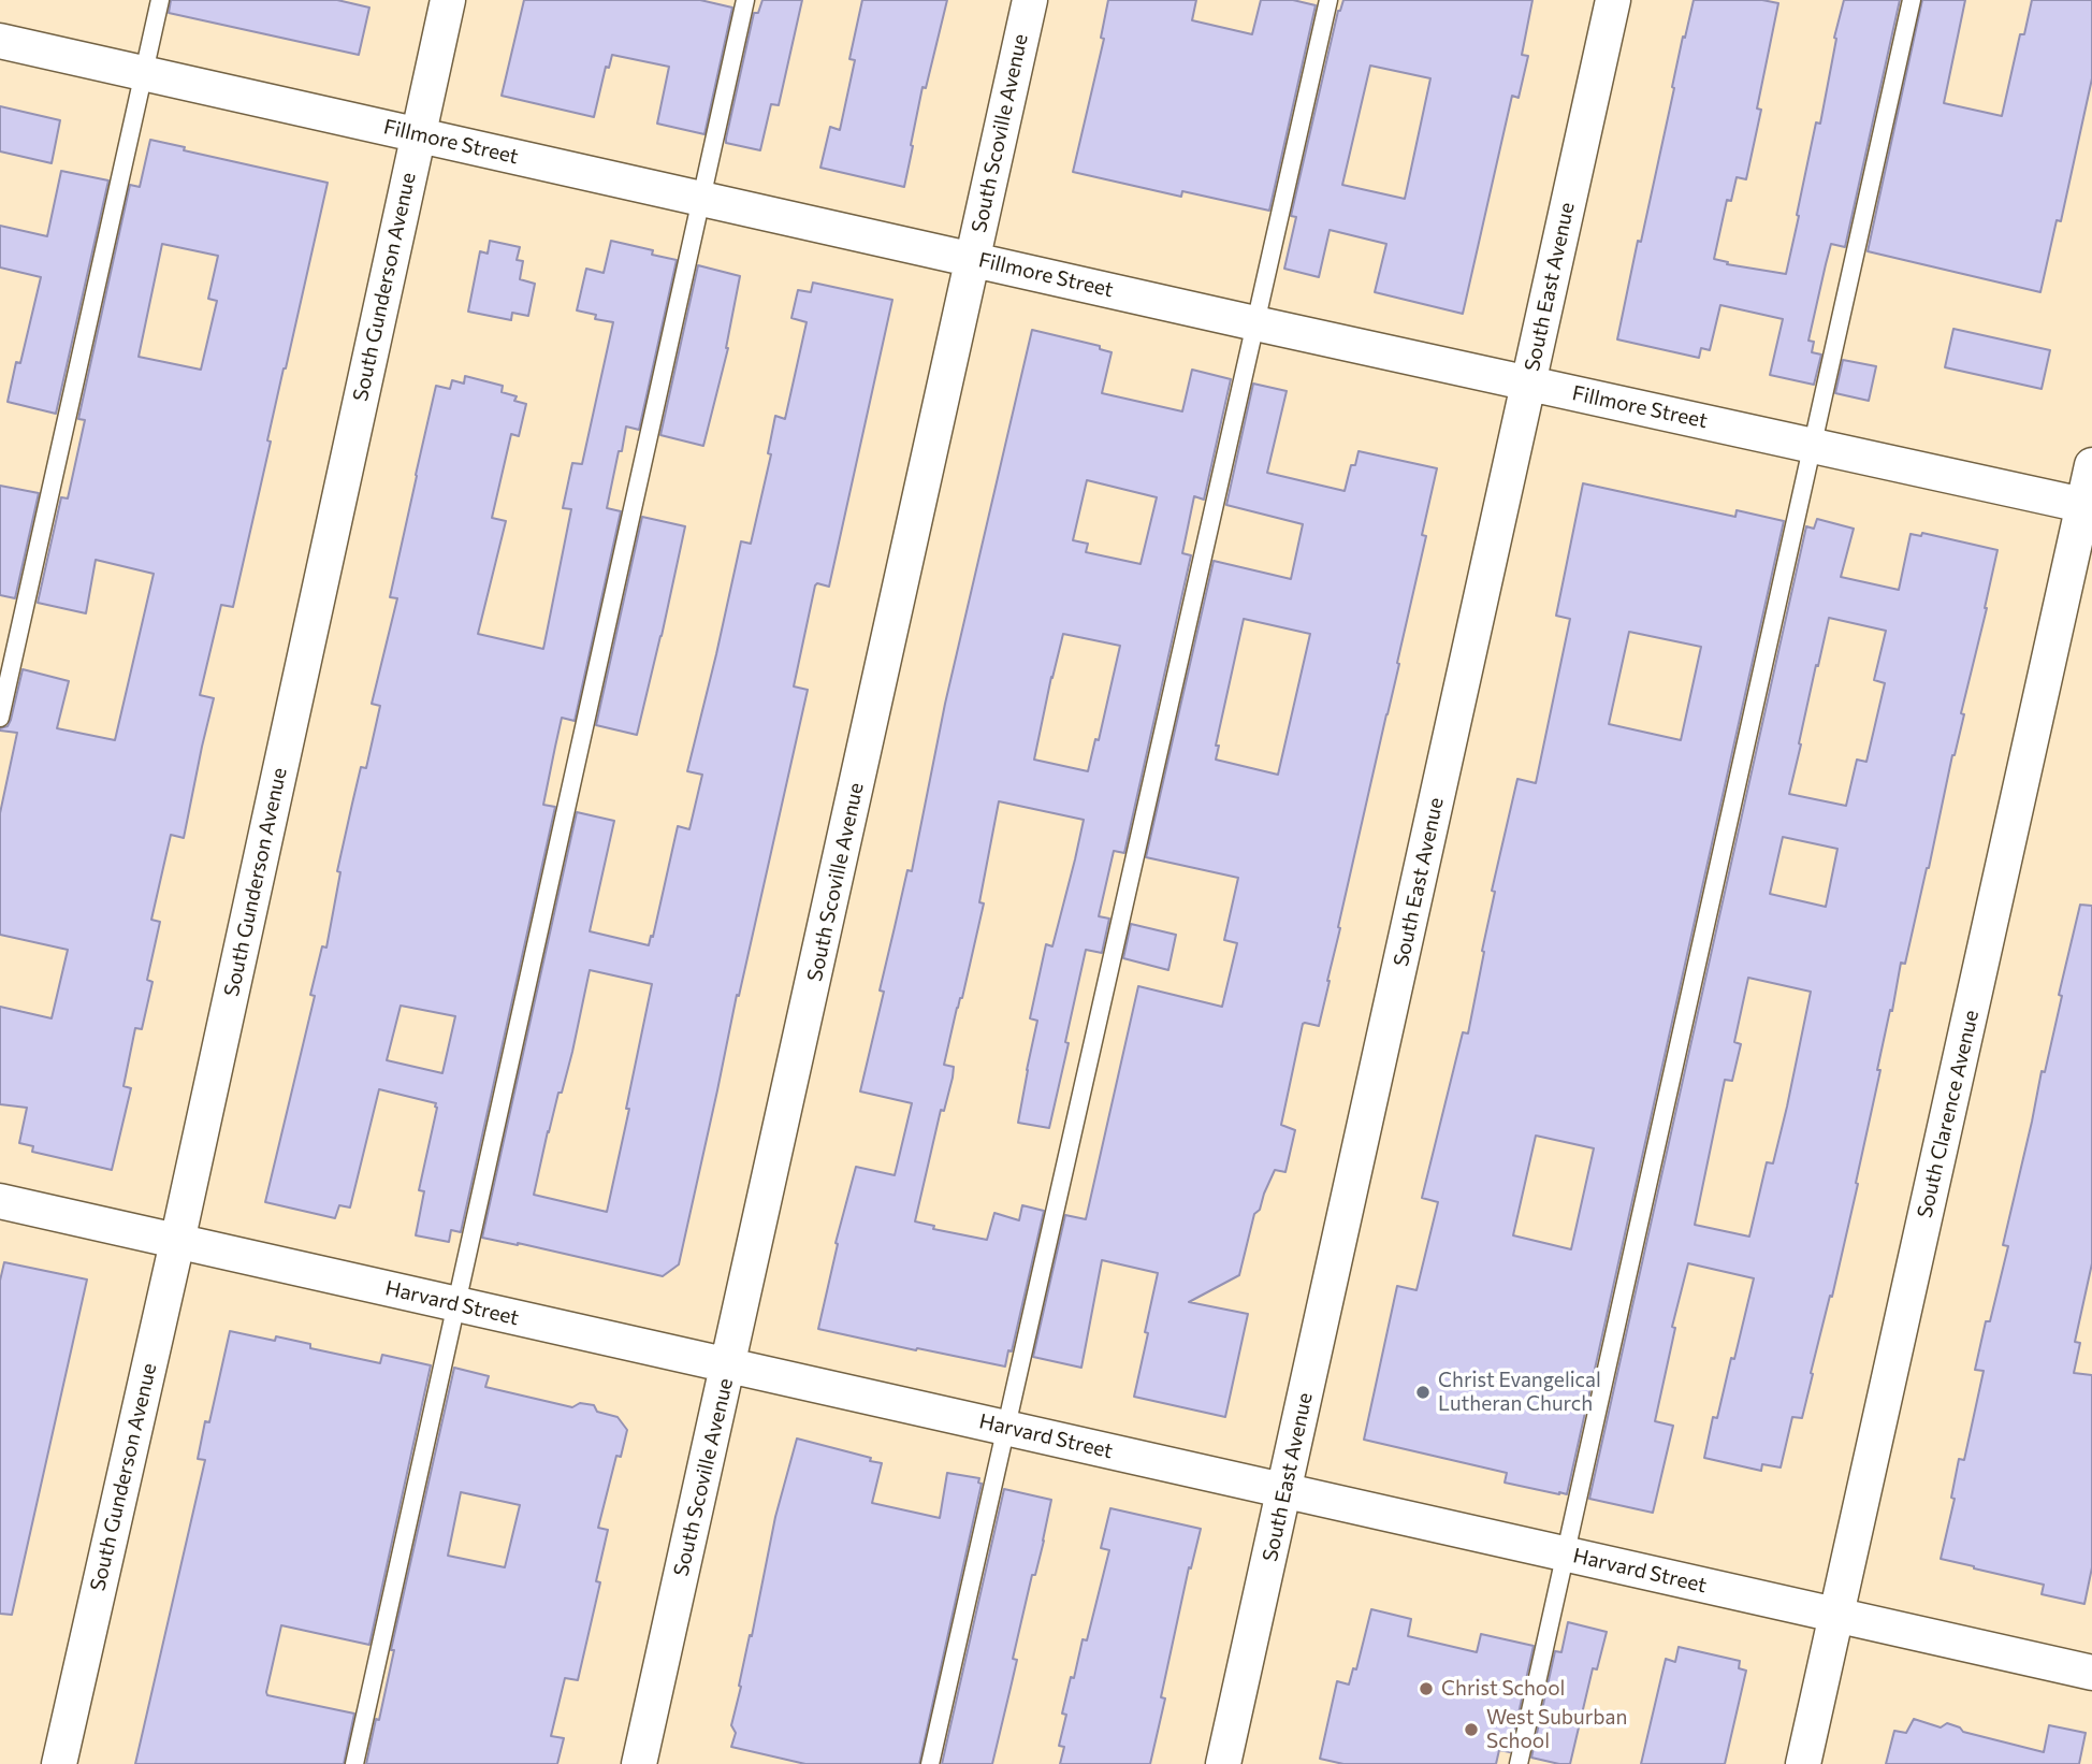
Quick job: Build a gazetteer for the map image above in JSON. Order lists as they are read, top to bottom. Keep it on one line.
{"streets":{"street":["South Scoville Avenue","Fillmore Street","South Gunderson Avenue","South East Avenue","South Clarence Avenue","Harvard Street"]},"crossings":[["South Scoville Avenue","Fillmore Street"],["South Scoville Avenue","Harvard Street"],["Fillmore Street","South Gunderson Avenue"],["Fillmore Street","South East Avenue"],["Fillmore Street","South Clarence Avenue"],["South Gunderson Avenue","Harvard Street"],["South East Avenue","Harvard Street"],["South Clarence Avenue","Harvard Street"]],"places":["Christ Evangelical Lutheran Church","Christ School","West Suburban School"]}
